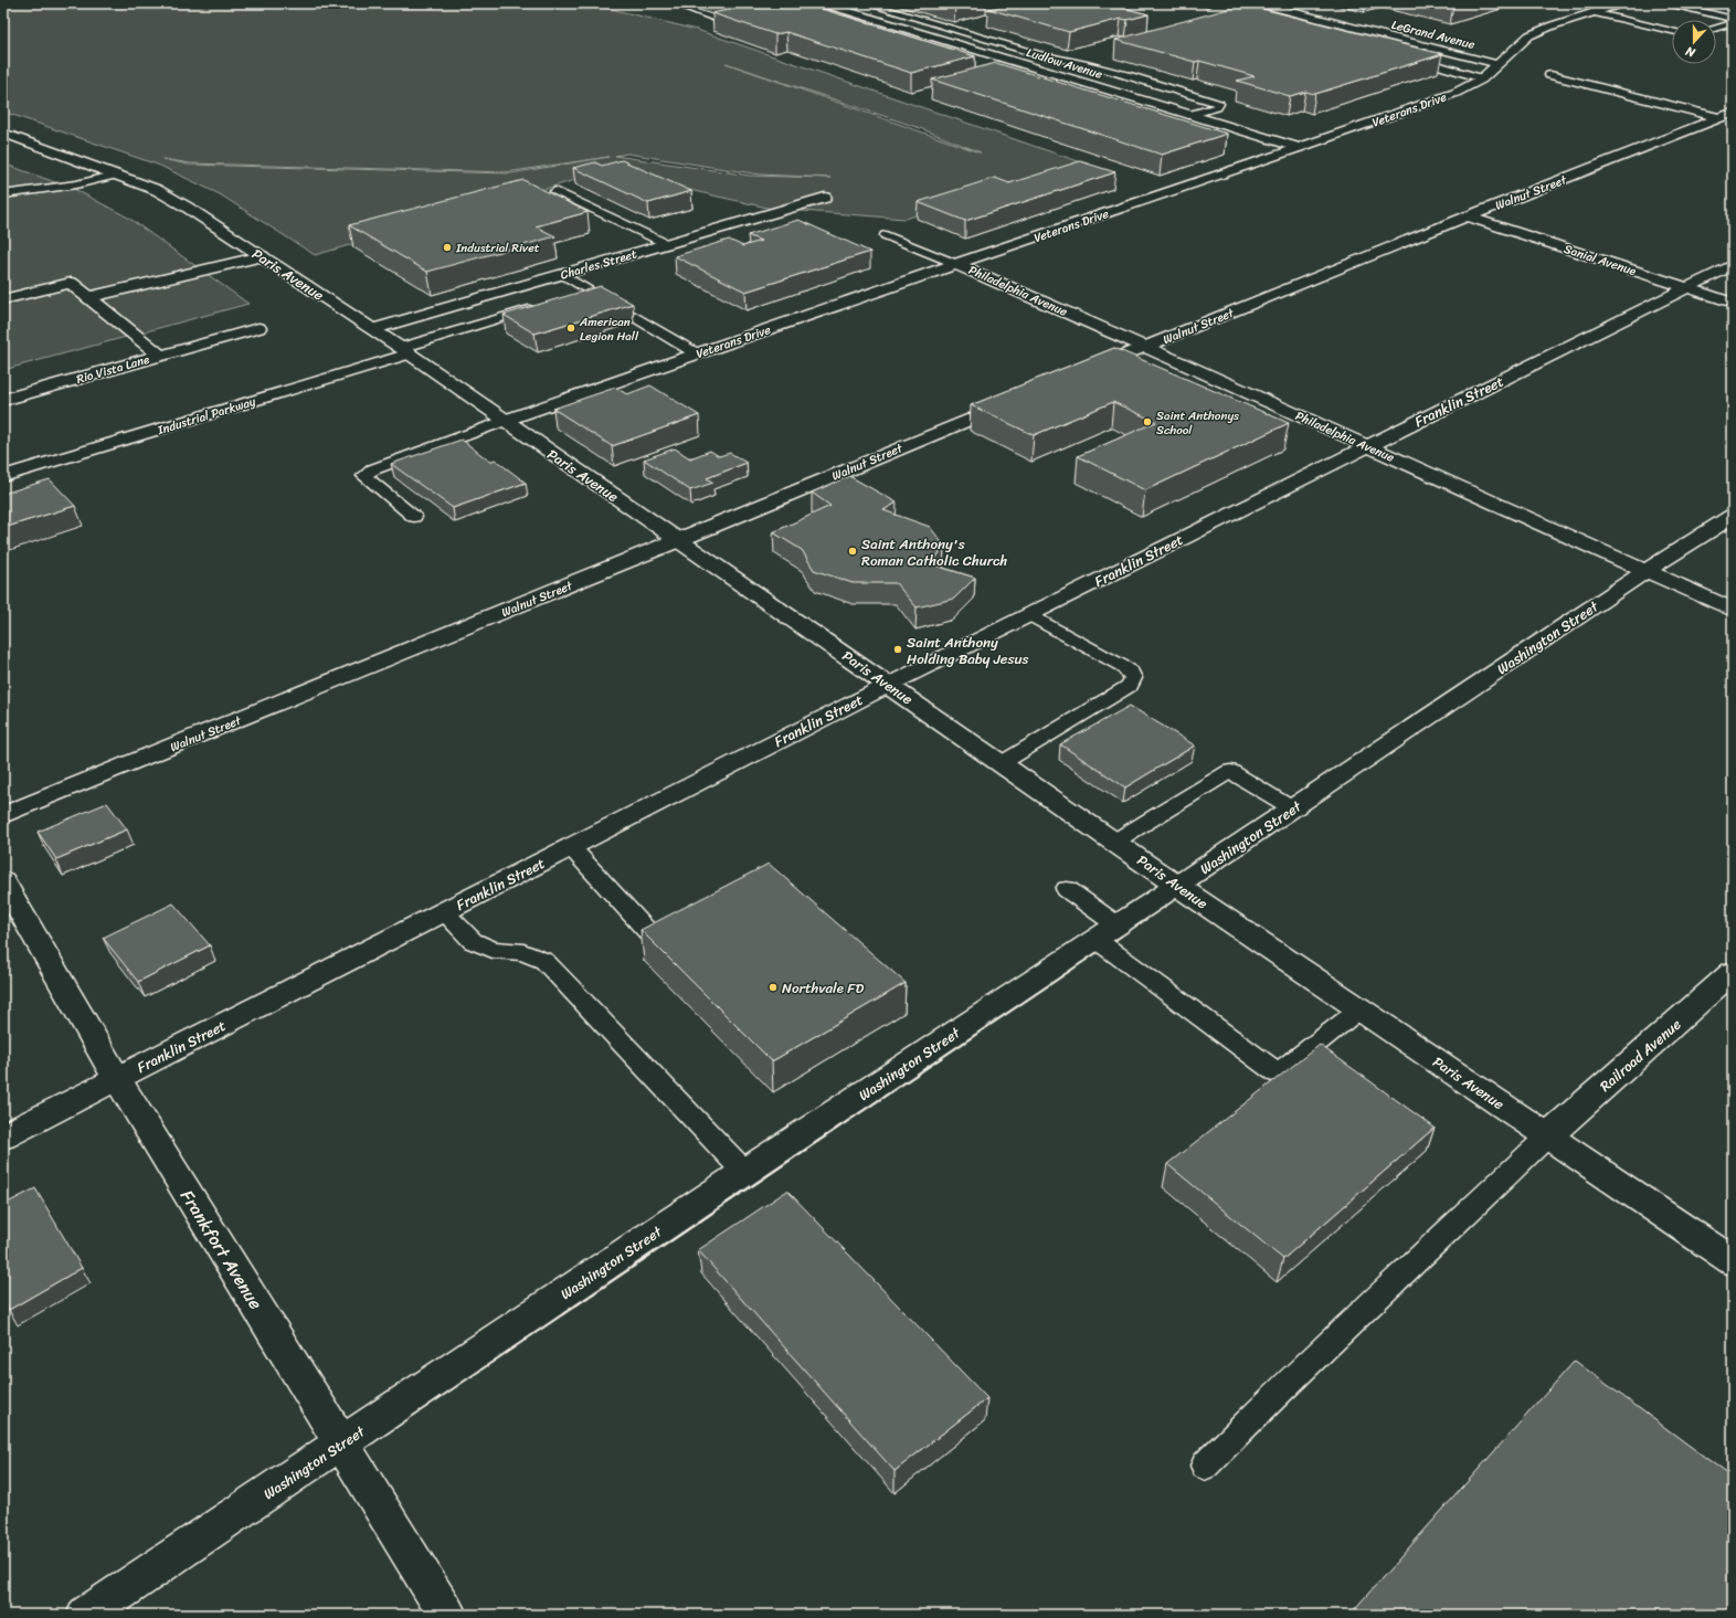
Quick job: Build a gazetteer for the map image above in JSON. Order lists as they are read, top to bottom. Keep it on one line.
{"streets":{"street":["LeGrand Avenue","Ludlow Avenue","Veterans Drive","Walnut Street","Sanial Avenue","Charles Street","Paris Avenue","Philadelphia Avenue","Rio Vista Lane","Franklin Street","Industrial Parkway","Washington Street","Railroad Avenue","Frankfort Avenue"]},"crossings":[["LeGrand Avenue","Veterans Drive"],["Ludlow Avenue","Veterans Drive"],["Veterans Drive","Paris Avenue"],["Veterans Drive","Philadelphia Avenue"],["Walnut Street","Sanial Avenue"],["Walnut Street","Paris Avenue"],["Walnut Street","Philadelphia Avenue"],["Sanial Avenue","Franklin Street"],["Charles Street","Paris Avenue"],["Paris Avenue","Franklin Street"],["Paris Avenue","Industrial Parkway"],["Paris Avenue","Washington Street"],["Paris Avenue","Railroad Avenue"],["Philadelphia Avenue","Franklin Street"],["Philadelphia Avenue","Washington Street"],["Franklin Street","Frankfort Avenue"],["Washington Street","Frankfort Avenue"]],"places":["Industrial Rivet","American Legion Hall","Saint Anthonys School","Saint Anthony's Roman Catholic Church","Saint Anthony Holding Baby Jesus","Northvale FD"],"north":"bottom"}
